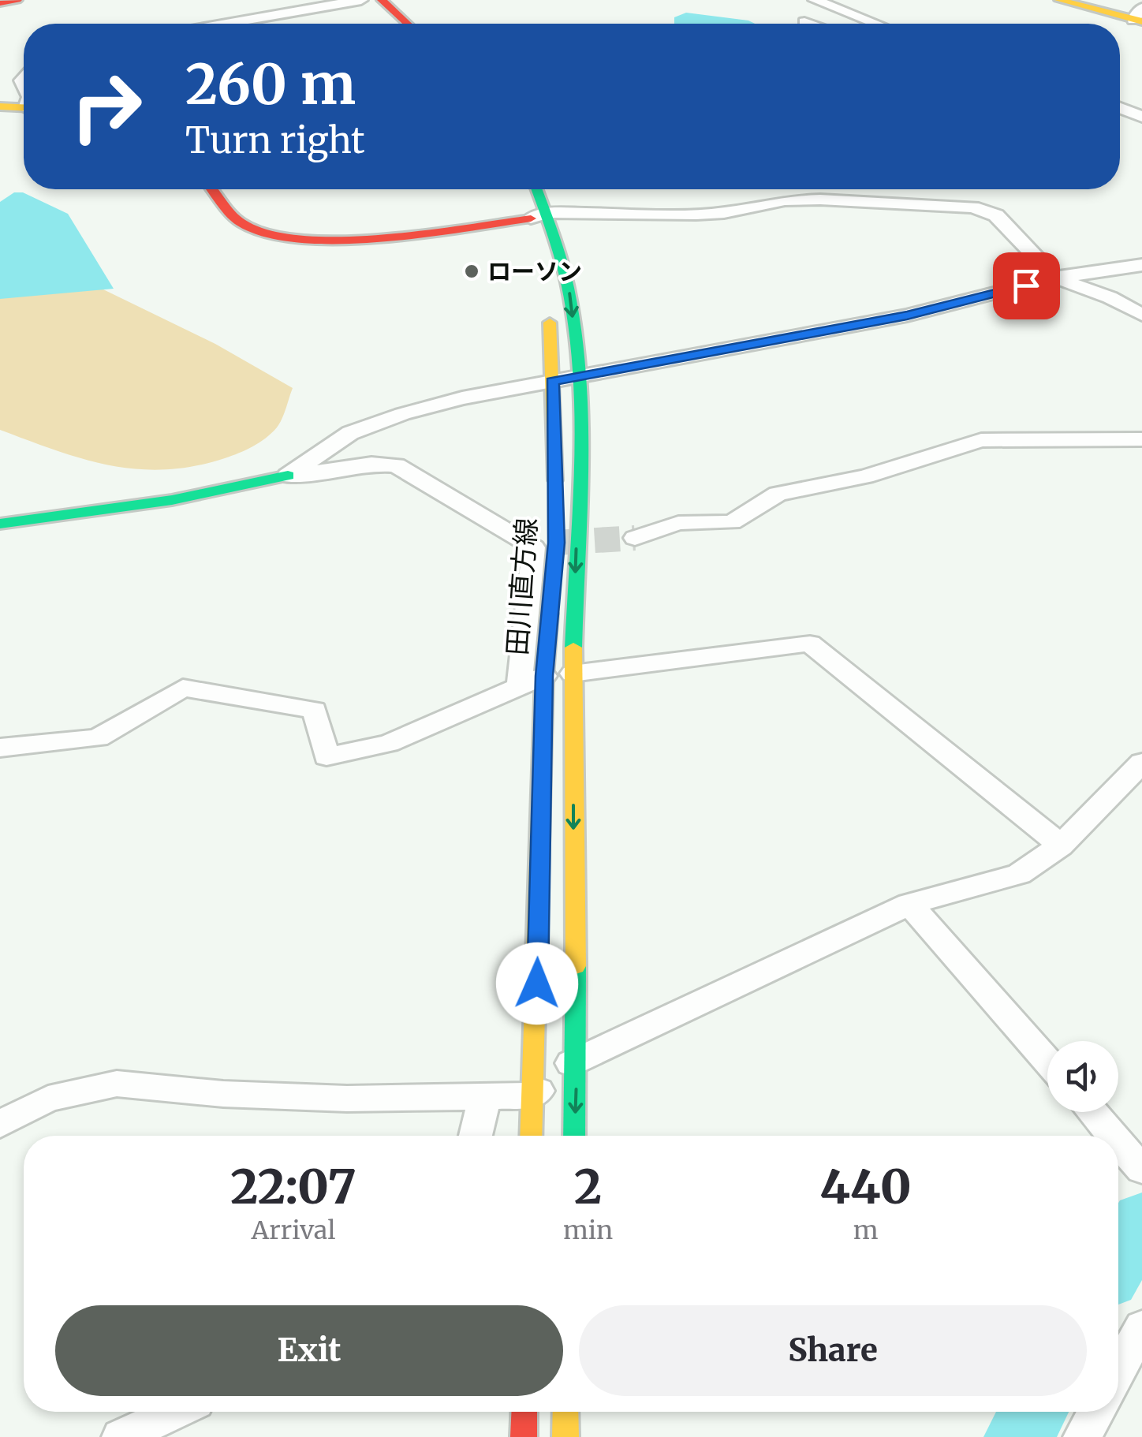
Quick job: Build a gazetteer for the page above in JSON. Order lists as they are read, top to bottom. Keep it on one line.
{"streets":{"main road":["田川直方線"]},"places":["ローソン"],"page":{"turn":["260 m","Turn right"],"eta":["22:07","Arrival","2","min","440","m"],"buttons":["Exit","Share"]}}
